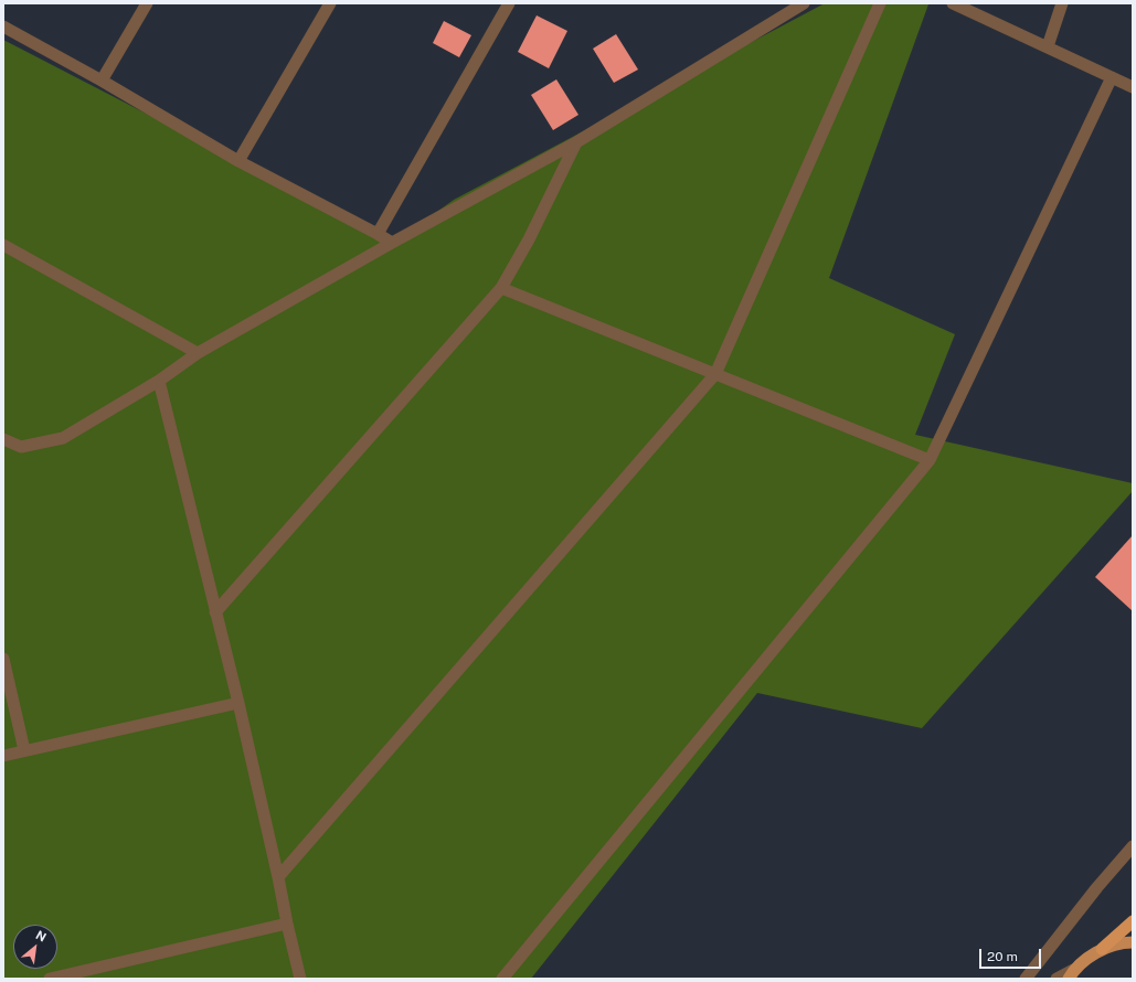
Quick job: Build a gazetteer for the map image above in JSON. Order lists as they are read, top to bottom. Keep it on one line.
{"scale_bar":"20 m","north":"top right"}
